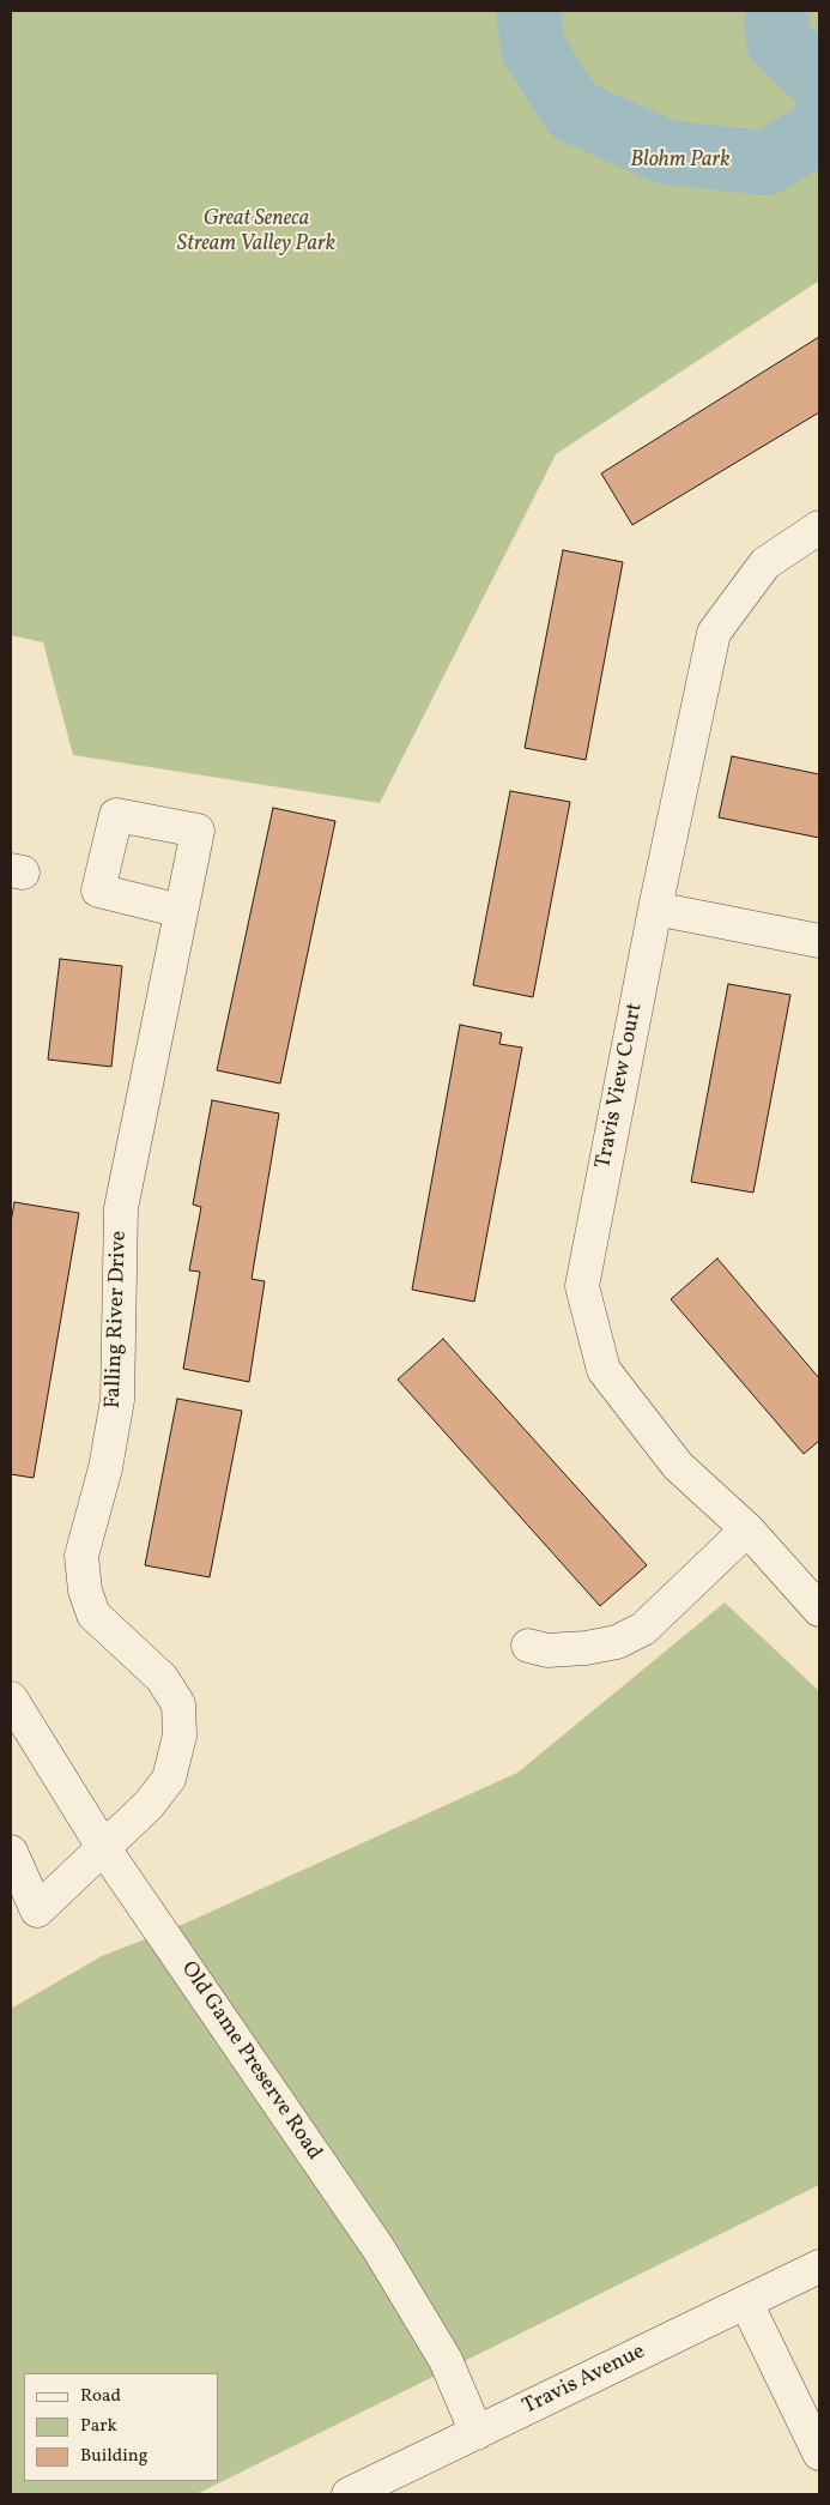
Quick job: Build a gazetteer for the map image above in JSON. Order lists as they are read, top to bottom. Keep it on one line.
{"streets":{"street":["Travis View Court","Falling River Drive","Old Game Preserve Road","Travis Avenue"]},"crossings":[["Falling River Drive","Old Game Preserve Road"],["Old Game Preserve Road","Travis Avenue"]],"parks":["Blohm Park","Great Seneca Stream Valley Park"],"legend":["Road","Park","Building"]}
